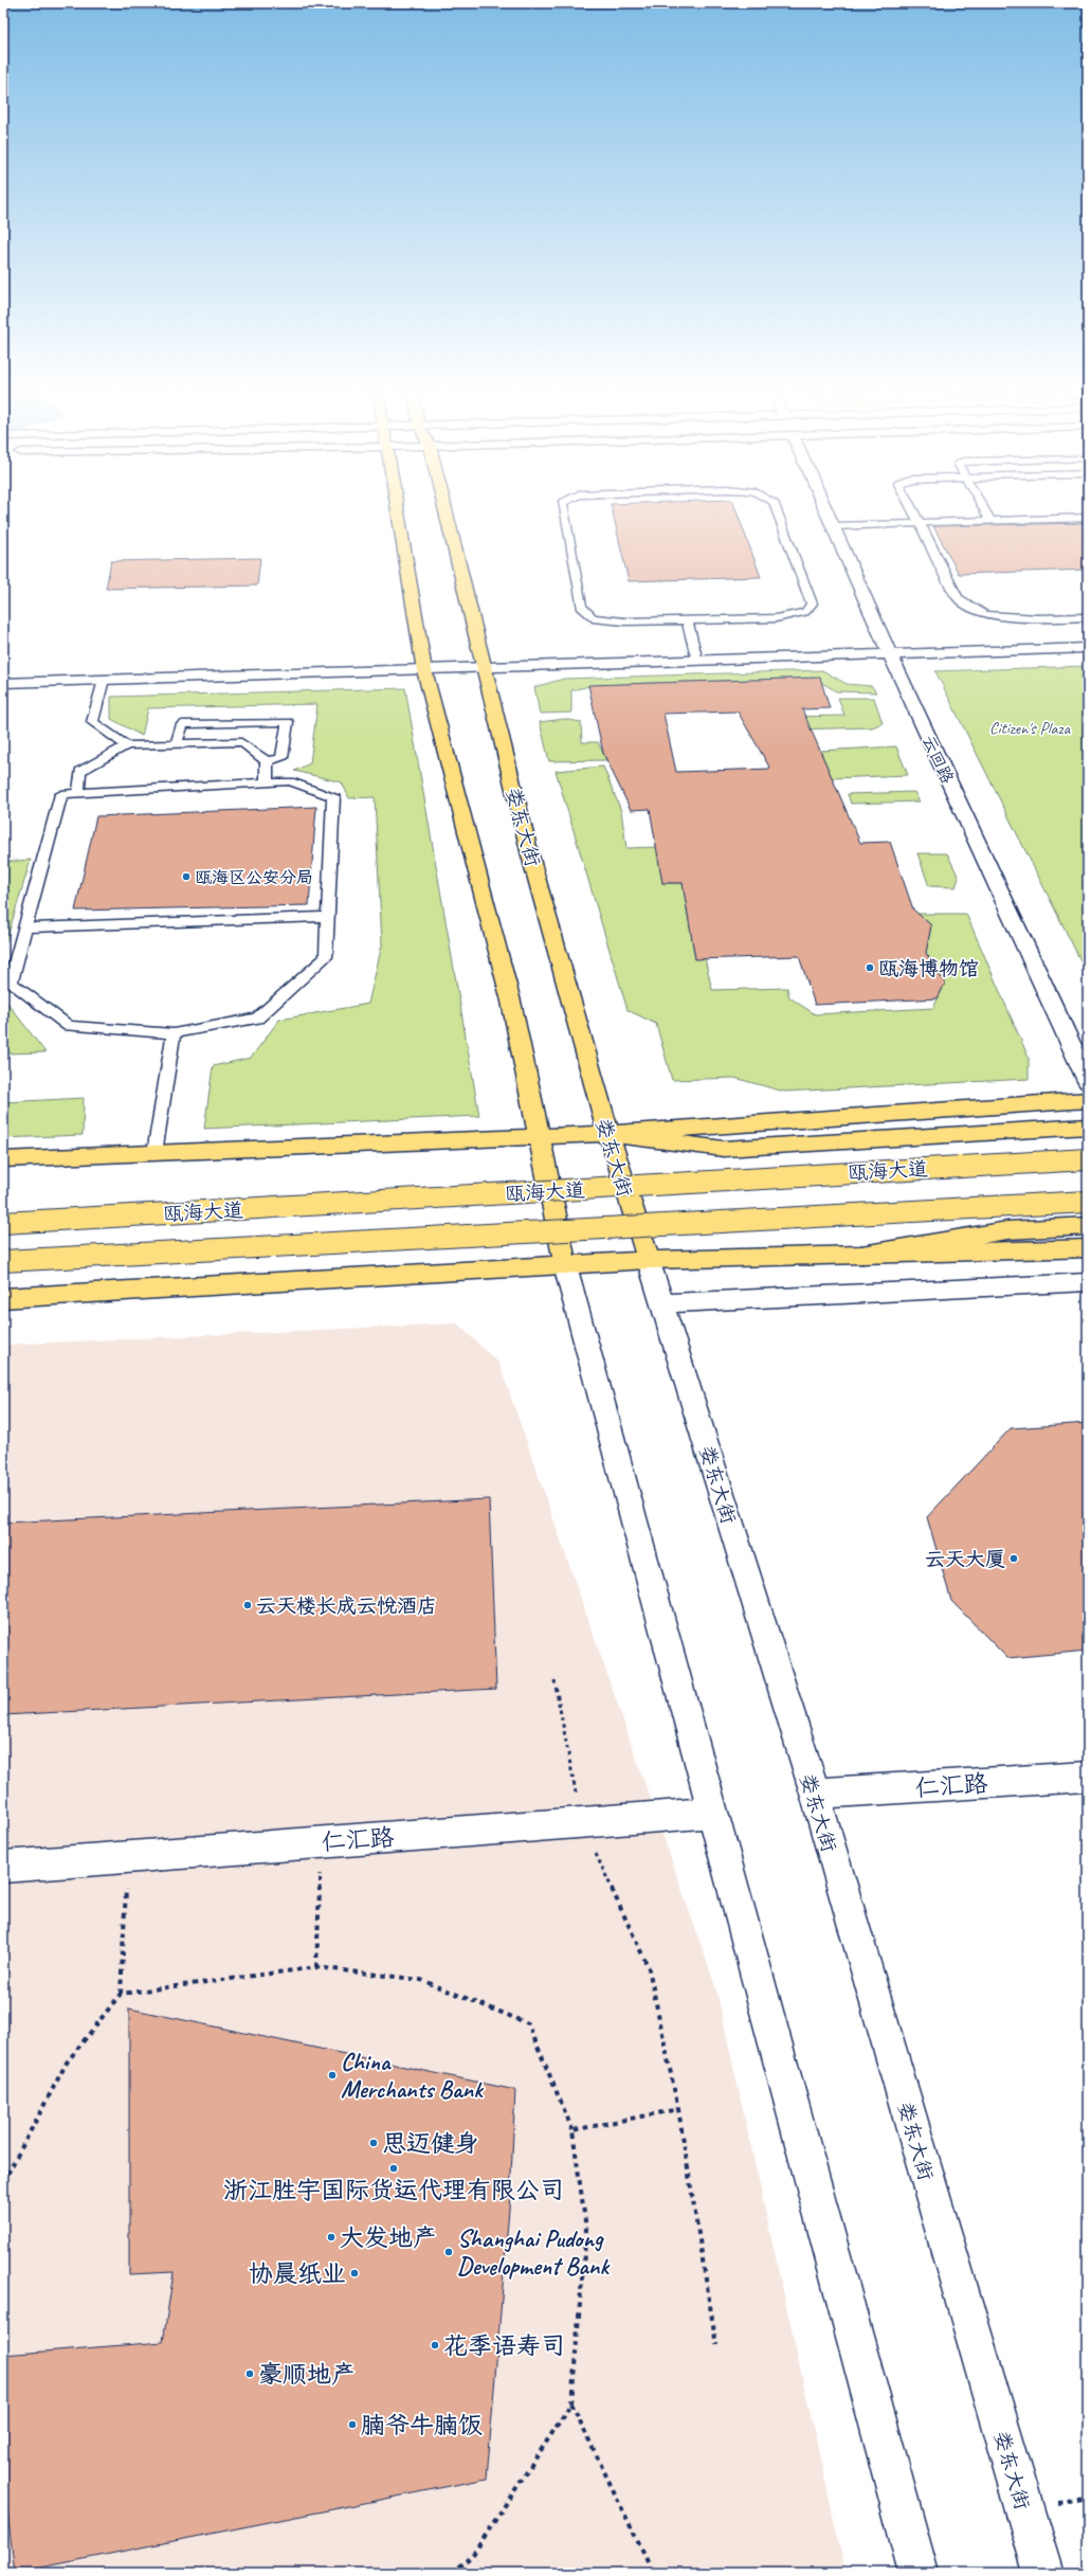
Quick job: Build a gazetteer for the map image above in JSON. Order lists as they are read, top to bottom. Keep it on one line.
{"streets":{"main road":["娄东大街","瓯海大道"],"street":["云回路","仁汇路"]},"crossings":[["娄东大街","仁汇路"]],"parks":["Citizen's Plaza"],"places":["瓯海区公安分局","瓯海博物馆","云天大厦","云天楼长成云悦酒店","China Merchants Bank","思迈健身","浙江胜宇国际货运代理有限公司","大发地产","Shanghai Pudong Development Bank","协晨纸业","花季语寿司","豪顺地产","腩爷牛腩饭"]}
